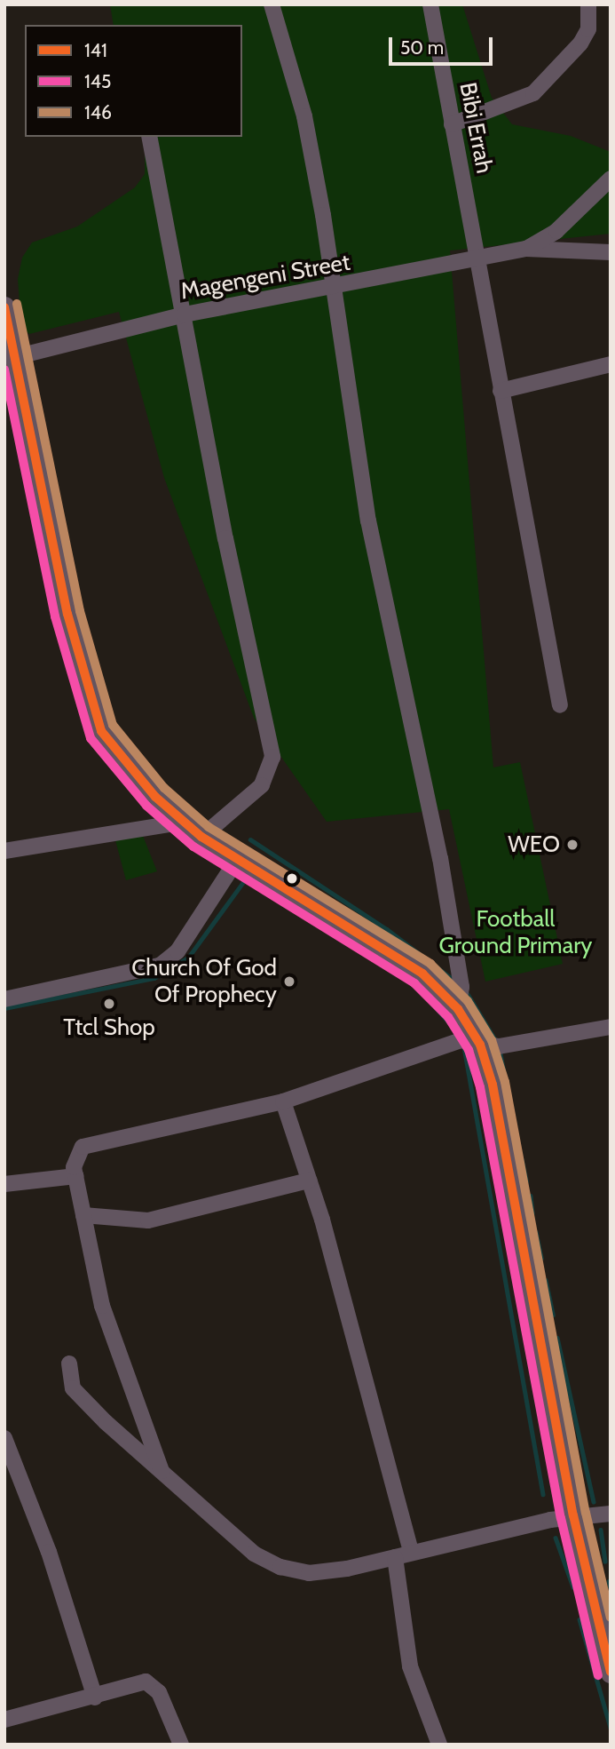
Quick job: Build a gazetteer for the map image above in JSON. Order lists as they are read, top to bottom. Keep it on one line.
{"streets":{"street":["Bibi Errah","Magengeni Street"]},"crossings":[["Bibi Errah","Magengeni Street"]],"parks":["Football Ground Primary"],"places":["WEO","Church Of God Of Prophecy","Ttcl Shop"],"lines":["transit line 146","transit line 141","transit line 145"],"legend":["141","145","146"],"scale_bar":"50 m"}
